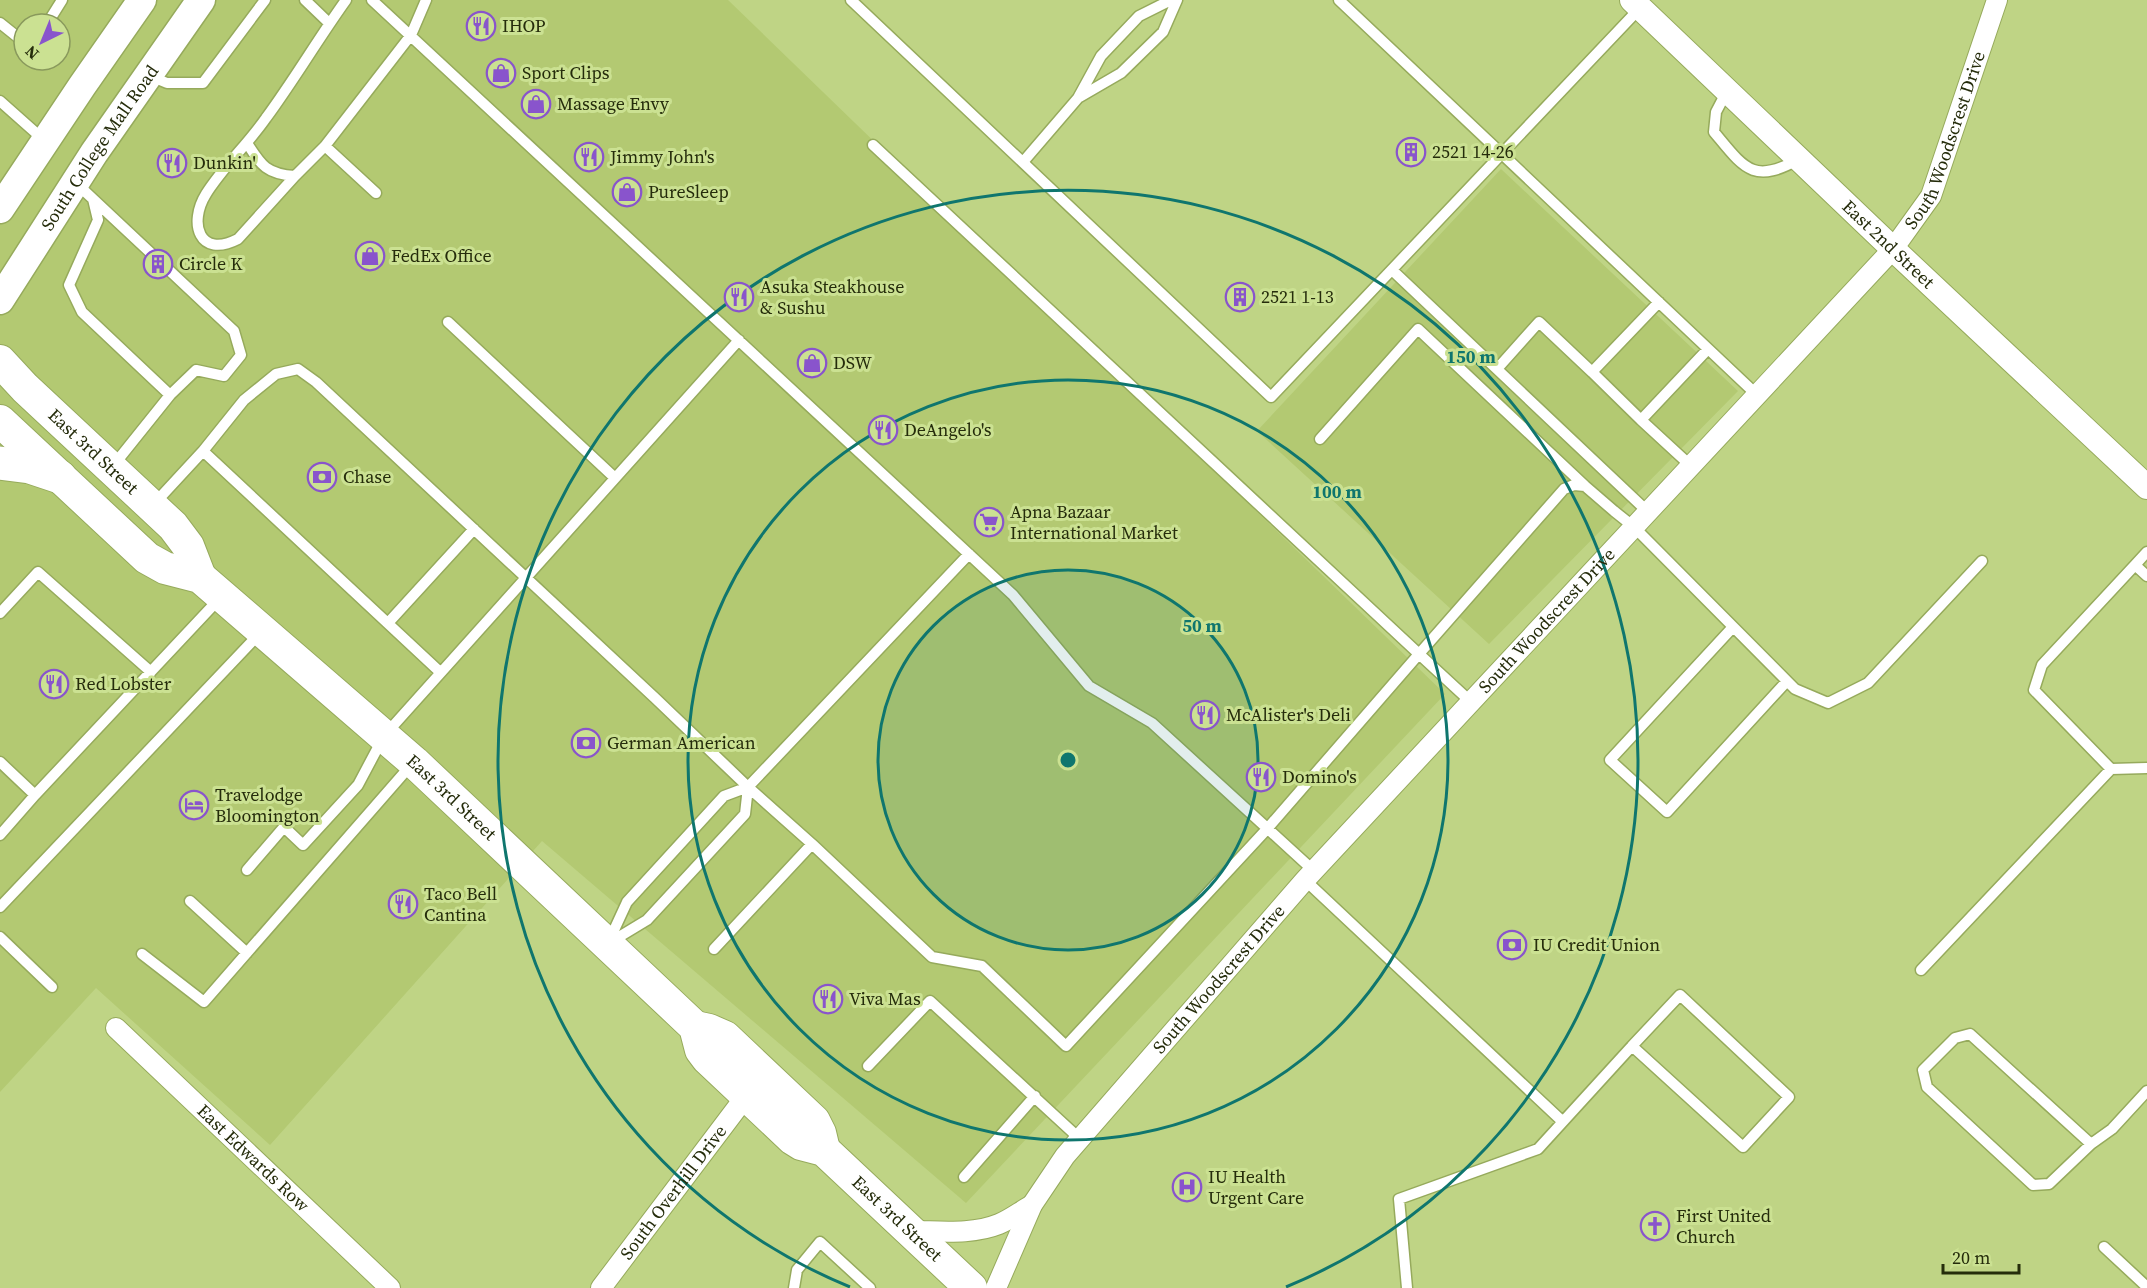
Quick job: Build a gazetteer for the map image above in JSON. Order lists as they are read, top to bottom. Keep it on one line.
{"streets":{"main road":["South College Mall Road","East 3rd Street"],"street":["South Woodscrest Drive","East 2nd Street","East Edwards Row","South Overhill Drive"]},"crossings":[["South Woodscrest Drive","East 2nd Street"],["South Woodscrest Drive","East 3rd Street"],["East 3rd Street","South Overhill Drive"]],"places":{"restaurant":["IHOP","Jimmy John's","Dunkin'","Asuka Steakhouse & Sushu","DeAngelo's","Red Lobster","McAlister's Deli","Domino's","Taco Bell Cantina","Viva Mas"],"shop":["Sport Clips","Massage Envy","PureSleep","FedEx Office","DSW"],"building":["2521 14-26","Circle K","2521 1-13"],"bank":["Chase","German American","IU Credit Union"],"supermarket":["Apna Bazaar International Market"],"hotel":["Travelodge Bloomington"],"hospital":["IU Health Urgent Care"],"church":["First United Church"]},"scale_bar":"20 m","north":"bottom left","rings":["150 m","100 m","50 m"]}
